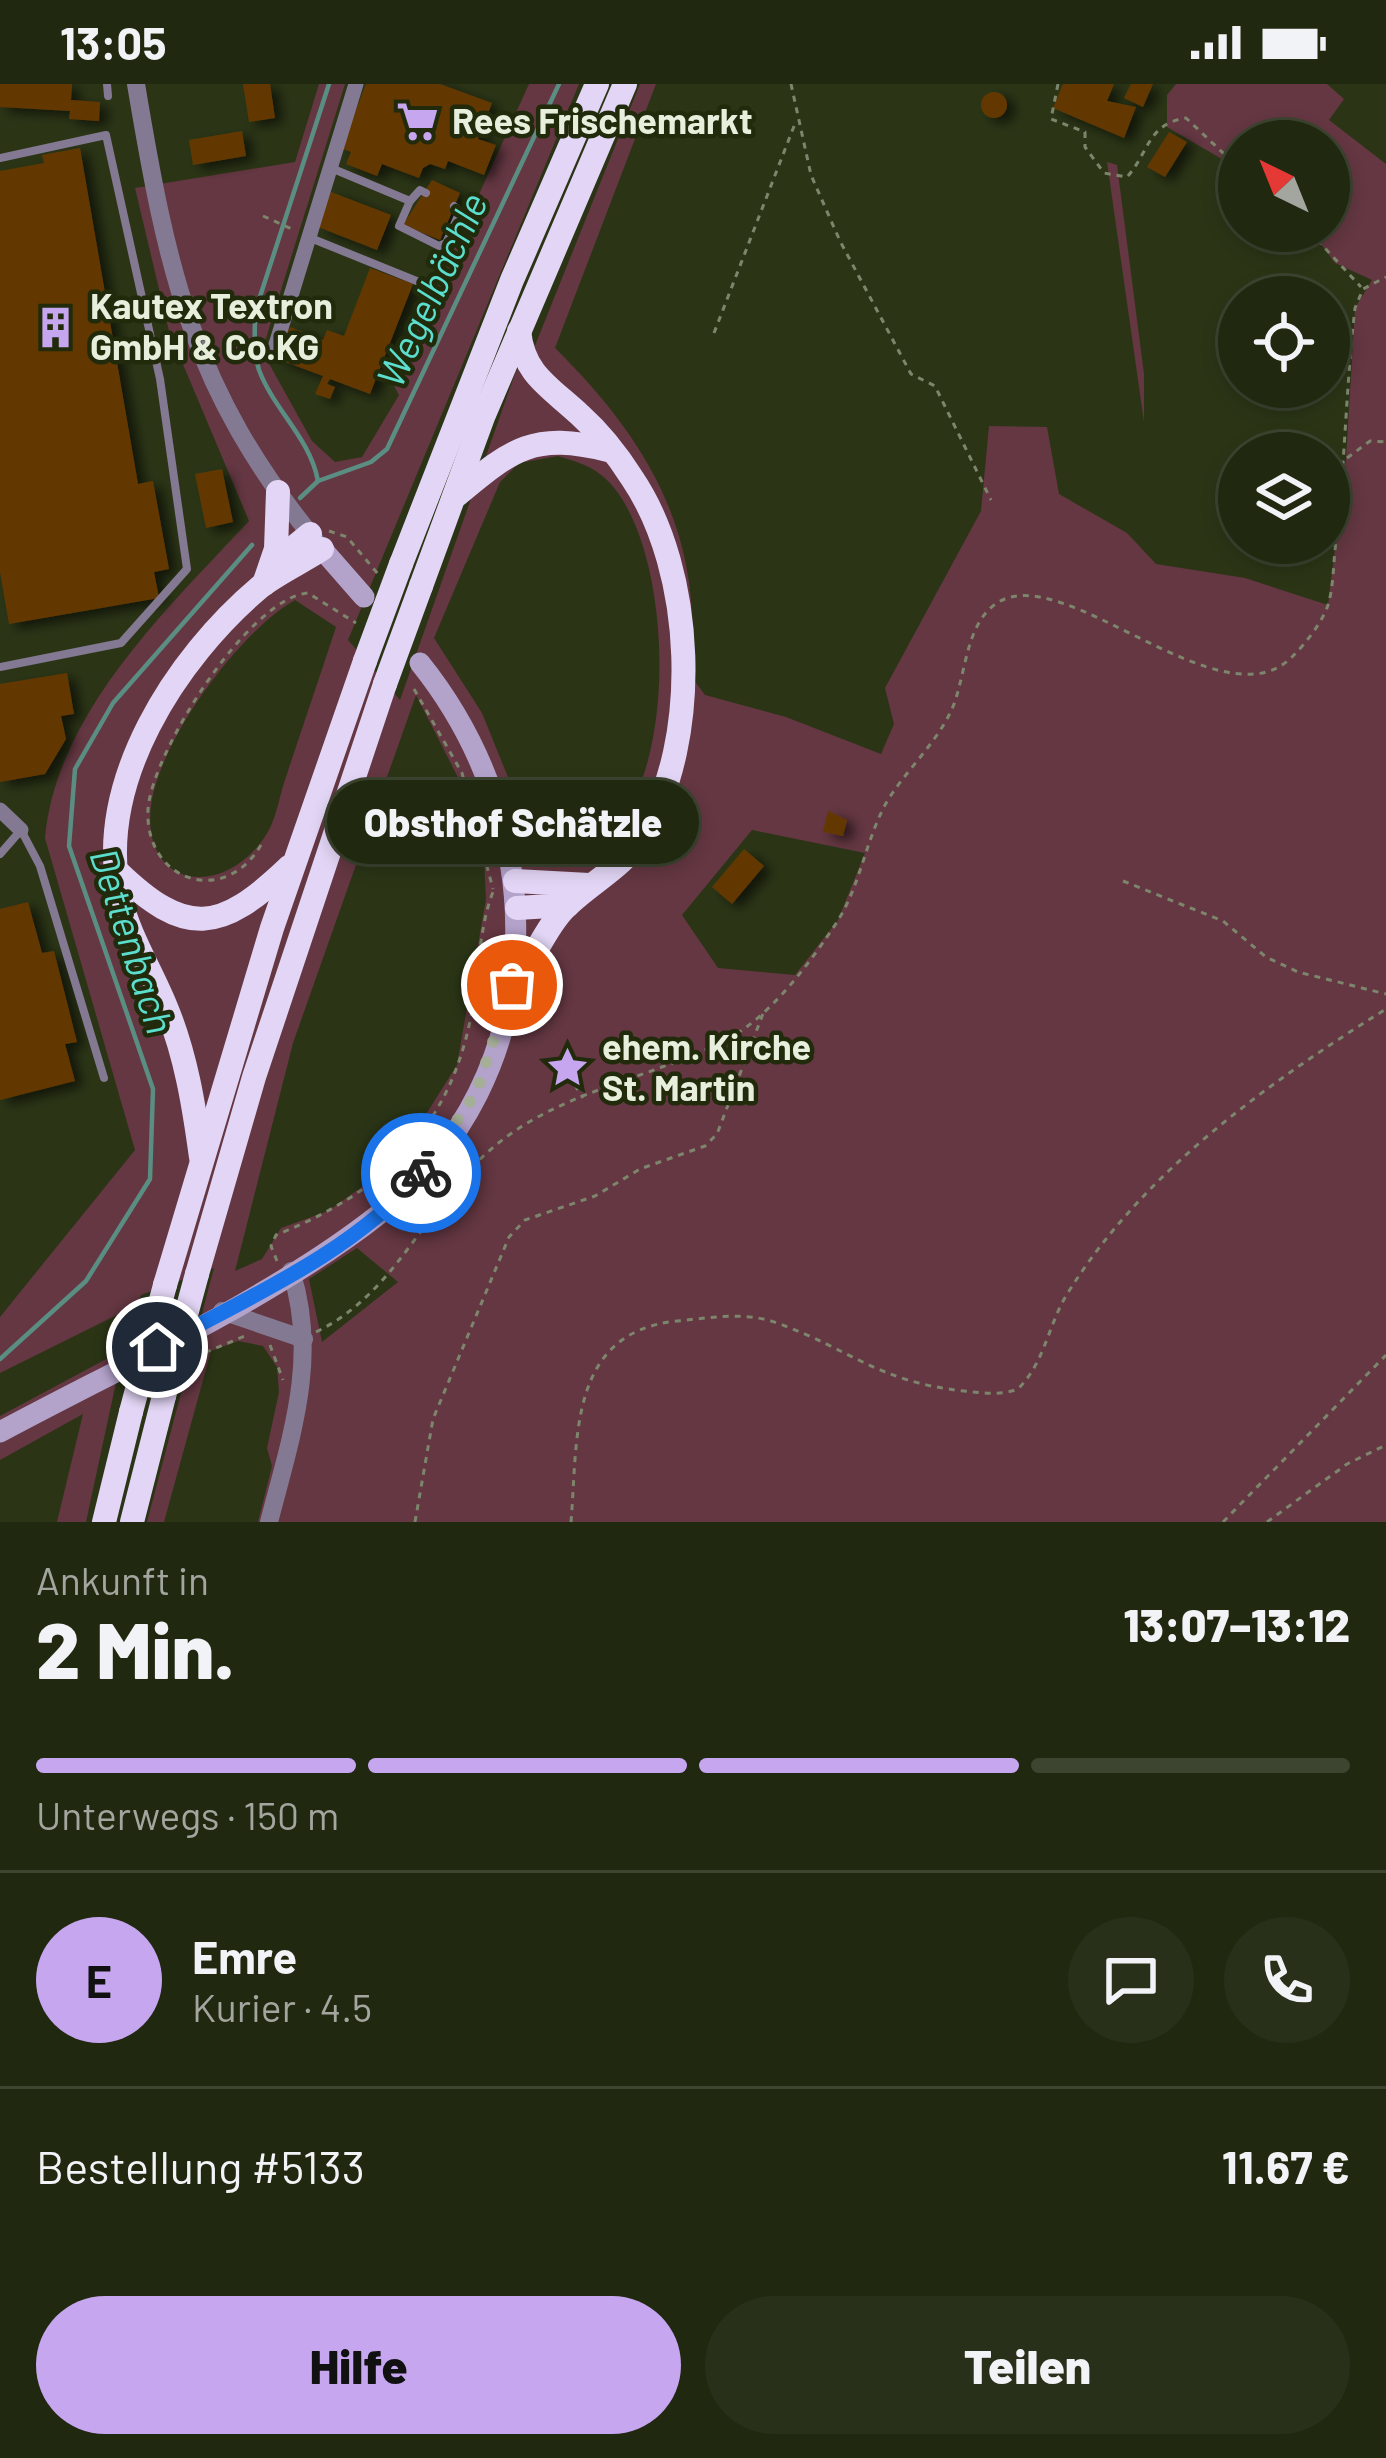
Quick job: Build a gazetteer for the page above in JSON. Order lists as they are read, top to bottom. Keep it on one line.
{"water":["Wegelbächle","Dettenbach"],"places":{"supermarket":["Rees Frischemarkt"],"building":["Kautex Textron GmbH & Co.KG"],"other":["Obsthof Schätzle"],"place":["ehem. Kirche St. Martin"]},"north":"top left","page":{"status":"13:05","bubble":"Obsthof Schätzle","heading":["2 Min.","Ankunft in","13:07–13:12"],"panel":["Emre","Kurier · 4.5","Bestellung #5133","11.67 €"],"bar":"Unterwegs · 150 m","round":"E","buttons":["Hilfe","Teilen"]}}
